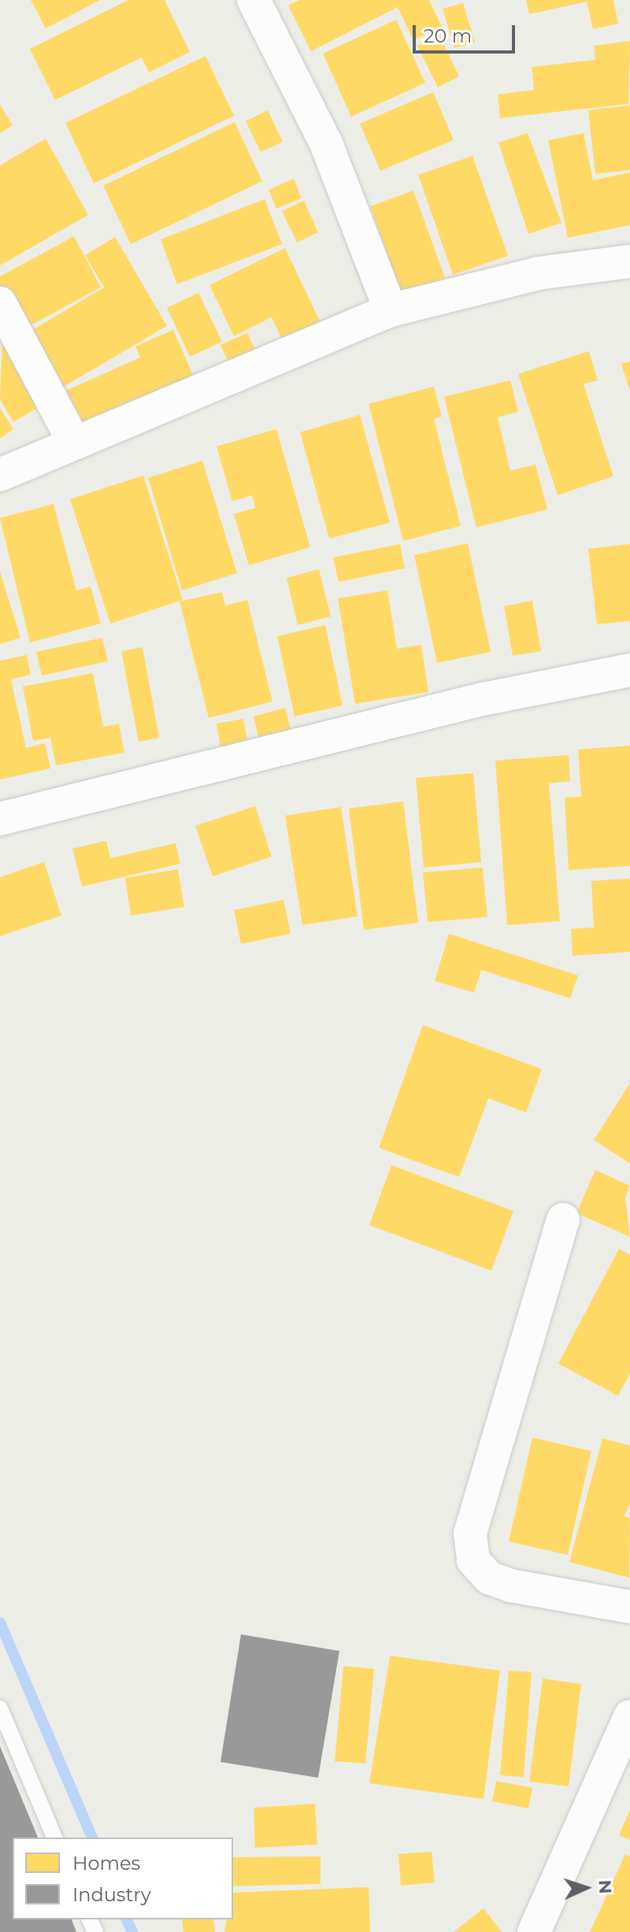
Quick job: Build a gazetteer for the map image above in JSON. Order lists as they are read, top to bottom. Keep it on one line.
{"legend":["Homes","Industry"],"scale_bar":"20 m","north":"right"}
